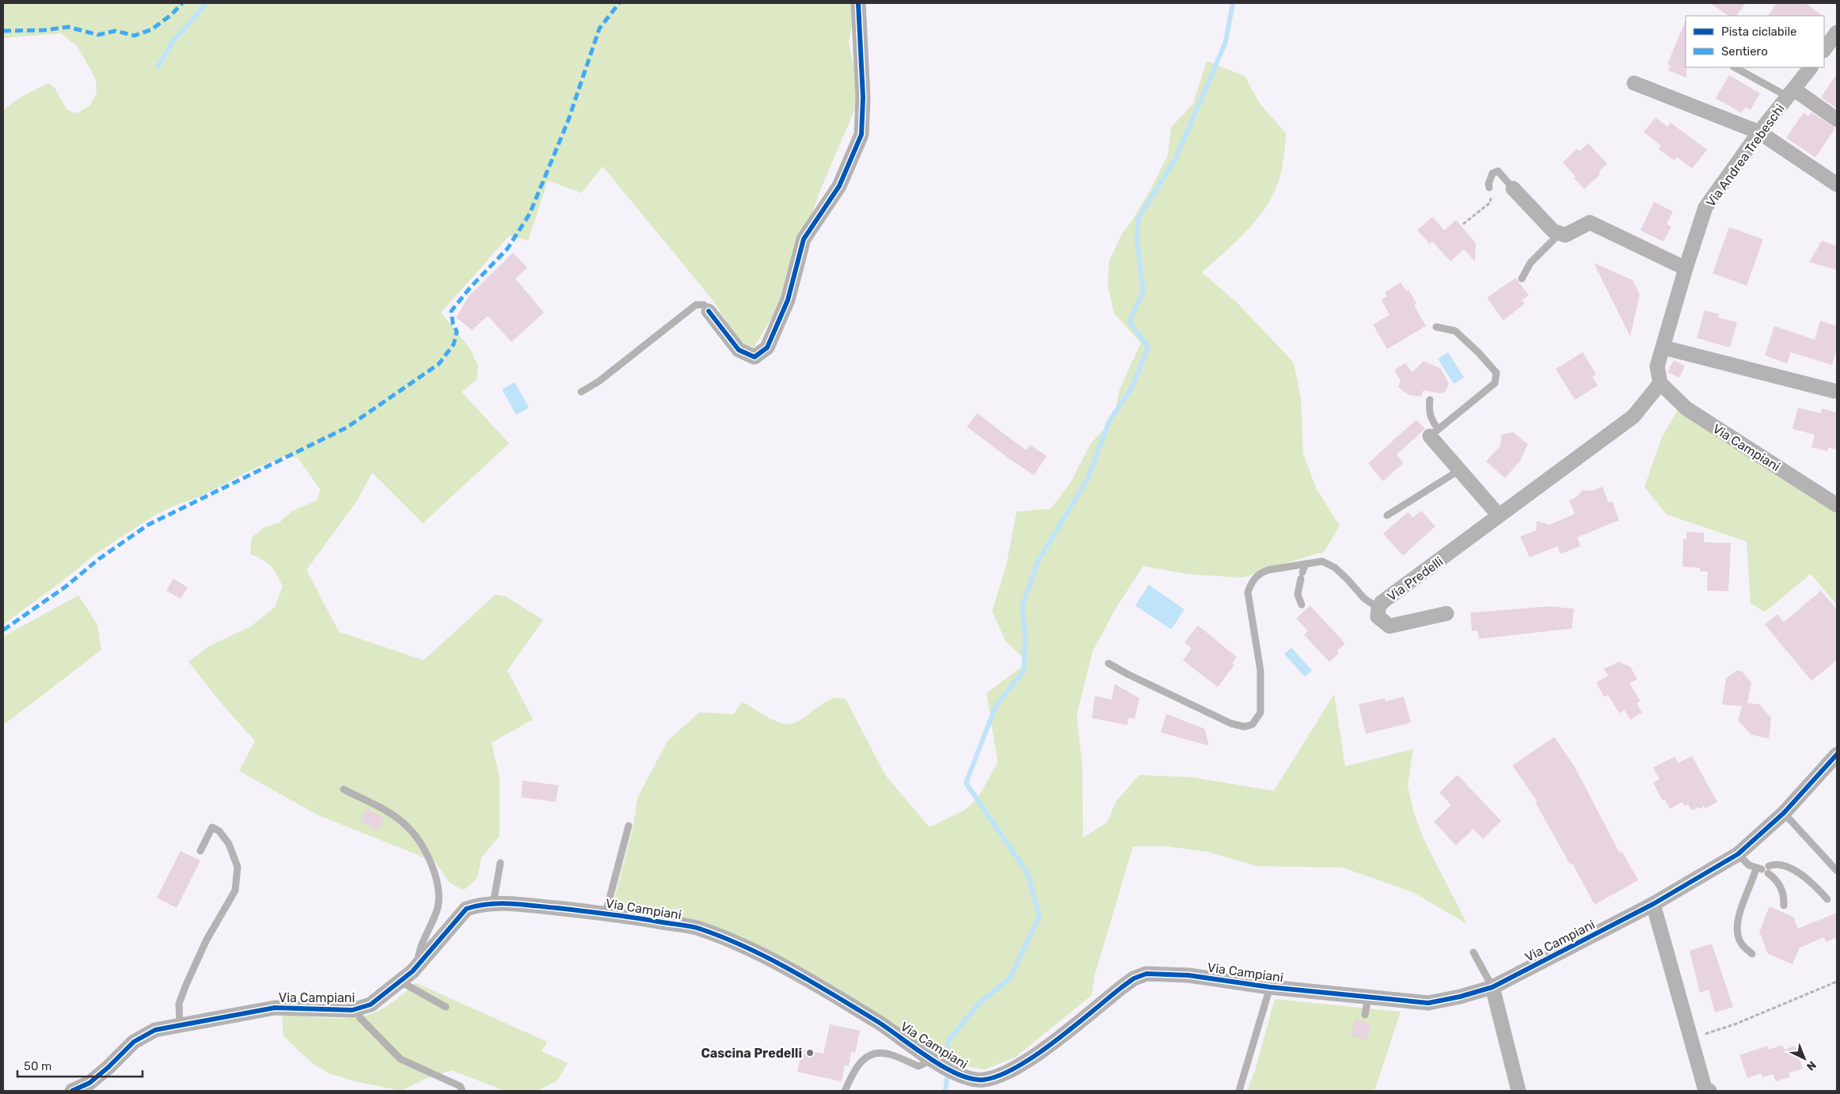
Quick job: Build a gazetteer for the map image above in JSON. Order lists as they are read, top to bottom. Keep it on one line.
{"streets":{"street":["Via Andrea Trebeschi","Via Campiani","Via Predelli"]},"crossings":[["Via Andrea Trebeschi","Via Campiani"],["Via Andrea Trebeschi","Via Predelli"],["Via Campiani","Via Predelli"]],"places":["Cascina Predelli"],"legend":["Pista ciclabile","Sentiero"],"scale_bar":"50 m","north":"bottom right"}
